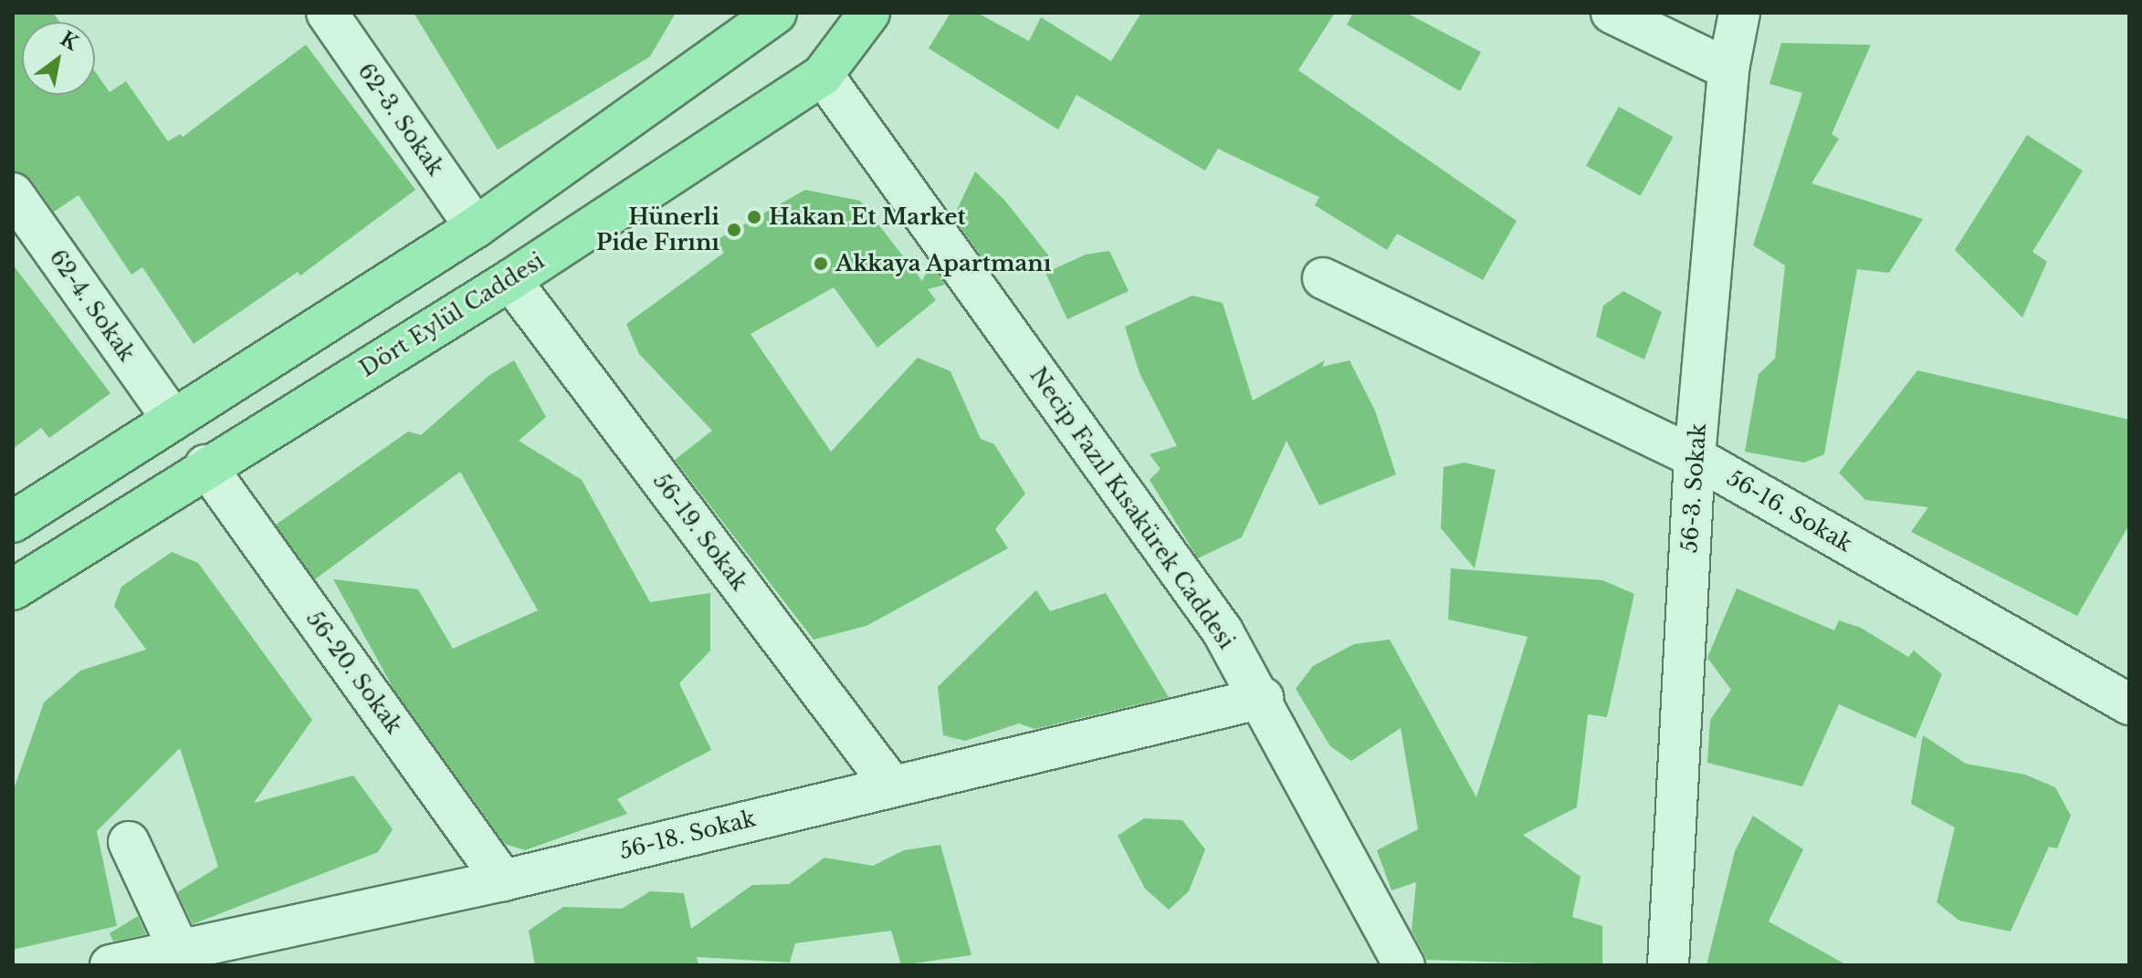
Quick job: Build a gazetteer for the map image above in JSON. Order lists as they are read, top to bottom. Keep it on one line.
{"streets":{"main road":["Dört Eylül Caddesi"],"street":["62-3. Sokak","62-4. Sokak","56-3. Sokak","Necip Fazıl Kısakürek Caddesi","56-16. Sokak","56-19. Sokak","56-20. Sokak","56-18. Sokak"]},"crossings":[["Dört Eylül Caddesi","Necip Fazıl Kısakürek Caddesi"],["Dört Eylül Caddesi","56-19. Sokak"],["Dört Eylül Caddesi","56-20. Sokak"],["56-3. Sokak","56-16. Sokak"],["Necip Fazıl Kısakürek Caddesi","56-18. Sokak"],["56-19. Sokak","56-18. Sokak"],["56-20. Sokak","56-18. Sokak"]],"places":["Hakan Et Market","Hünerli Pide Fırını","Akkaya Apartmanı"],"north":"top right"}
